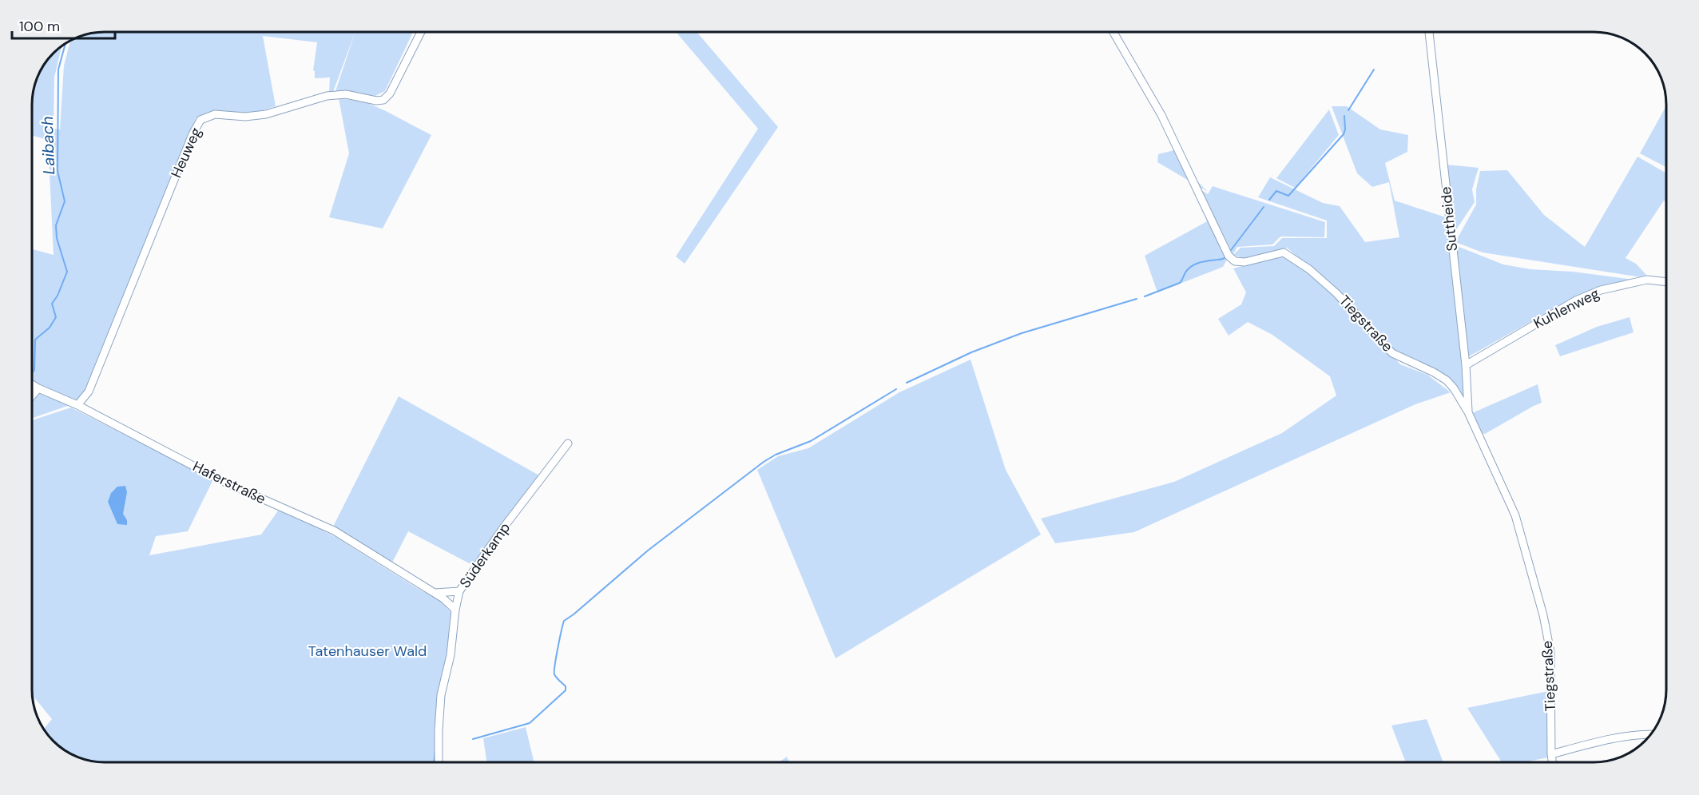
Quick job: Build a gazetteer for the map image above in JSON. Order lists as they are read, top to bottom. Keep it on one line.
{"streets":{"street":["Heuweg","Suttheide","Kuhlenweg","Tiegstraße","Haferstraße","Süderkamp"]},"crossings":[["Heuweg","Haferstraße"],["Suttheide","Kuhlenweg"],["Suttheide","Tiegstraße"],["Haferstraße","Süderkamp"]],"water":["Laibach"],"parks":["Tatenhauser Wald"],"scale_bar":"100 m"}
